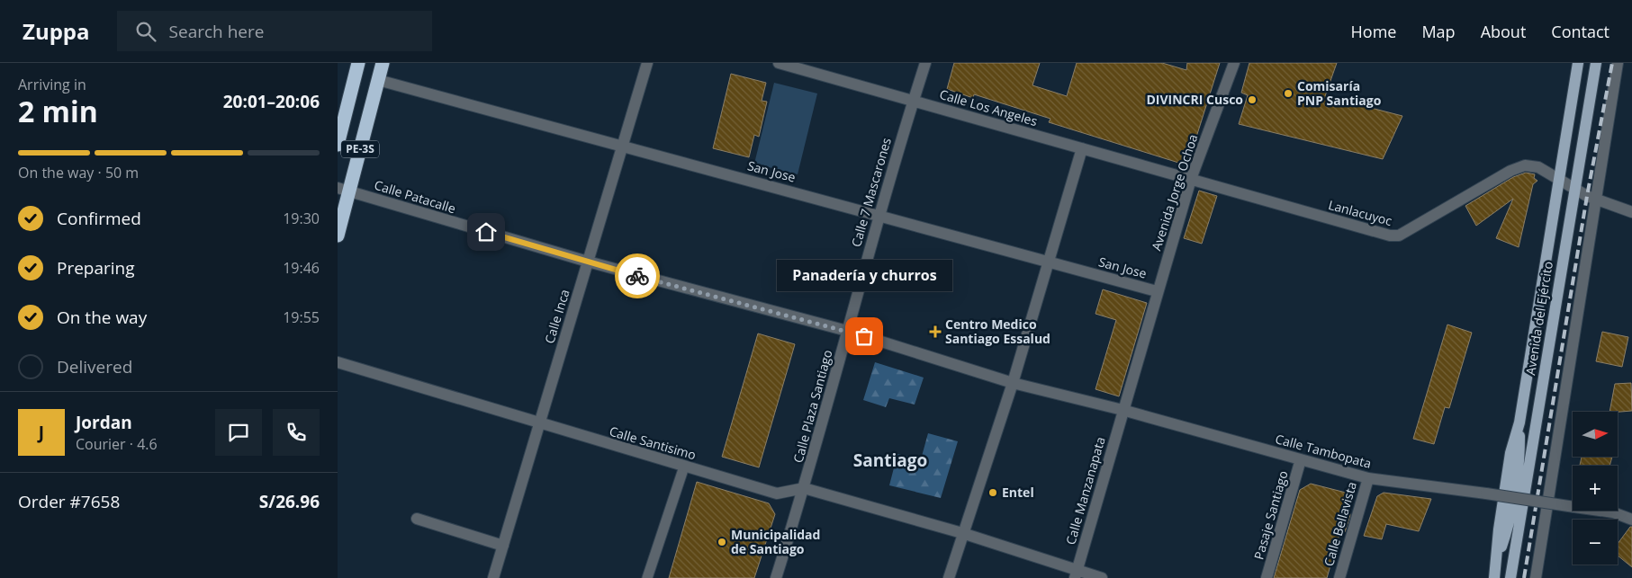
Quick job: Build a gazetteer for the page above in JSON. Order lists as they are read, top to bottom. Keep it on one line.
{"streets":{"highway":["PE-3S"],"main road":["Avenida del Ejército"],"street":["Calle Los Angeles","San Jose","Calle 7 Mascarones","Avenida Jorge Ochoa","Calle Patacalle","Lanlacuyoc","Calle Inca","Calle Plaza Santiago","Calle Santisimo","Calle Tambopata","Calle Manzanapata","Pasaje Santiago","Calle Bellavista"]},"crossings":[["Calle Los Angeles","Calle 7 Mascarones"],["Calle Los Angeles","Avenida Jorge Ochoa"],["Calle Los Angeles","Lanlacuyoc"],["PE-3S","San Jose"],["PE-3S","Calle Patacalle"],["San Jose","Calle 7 Mascarones"],["San Jose","Avenida Jorge Ochoa"],["San Jose","Calle Inca"],["Calle 7 Mascarones","Calle Plaza Santiago"],["Calle 7 Mascarones","Calle Tambopata"],["Avenida Jorge Ochoa","Lanlacuyoc"],["Avenida Jorge Ochoa","Calle Tambopata"],["Avenida Jorge Ochoa","Calle Manzanapata"],["Calle Patacalle","Calle Inca"],["Lanlacuyoc","Avenida del Ejército"],["Calle Inca","Calle Santisimo"],["Calle Plaza Santiago","Calle Santisimo"],["Calle Plaza Santiago","Calle Tambopata"],["Calle Santisimo","Calle Manzanapata"],["Calle Tambopata","Calle Manzanapata"],["Calle Tambopata","Pasaje Santiago"],["Calle Tambopata","Calle Bellavista"]],"districts":["Santiago"],"places":{"other":["Comisaría PNP Santiago","DIVINCRI Cusco","Panadería y churros","Entel","Municipalidad de Santiago"],"health":["Centro Medico Santiago Essalud"]},"north":"right","page":{"header":"Zuppa","search":"Search here","nav":["Home","Map","About","Contact"],"heading":["2 min","Arriving in","20:01–20:06"],"panel":["Jordan","Courier · 4.6","Order #7658","S/26.96"],"bar":"On the way · 50 m","list":[["Confirmed","19:30"],["Preparing","19:46"],["On the way","19:55"],"Delivered"],"bubble":"Panadería y churros","round":"J","map_buttons":["+","−"]}}
